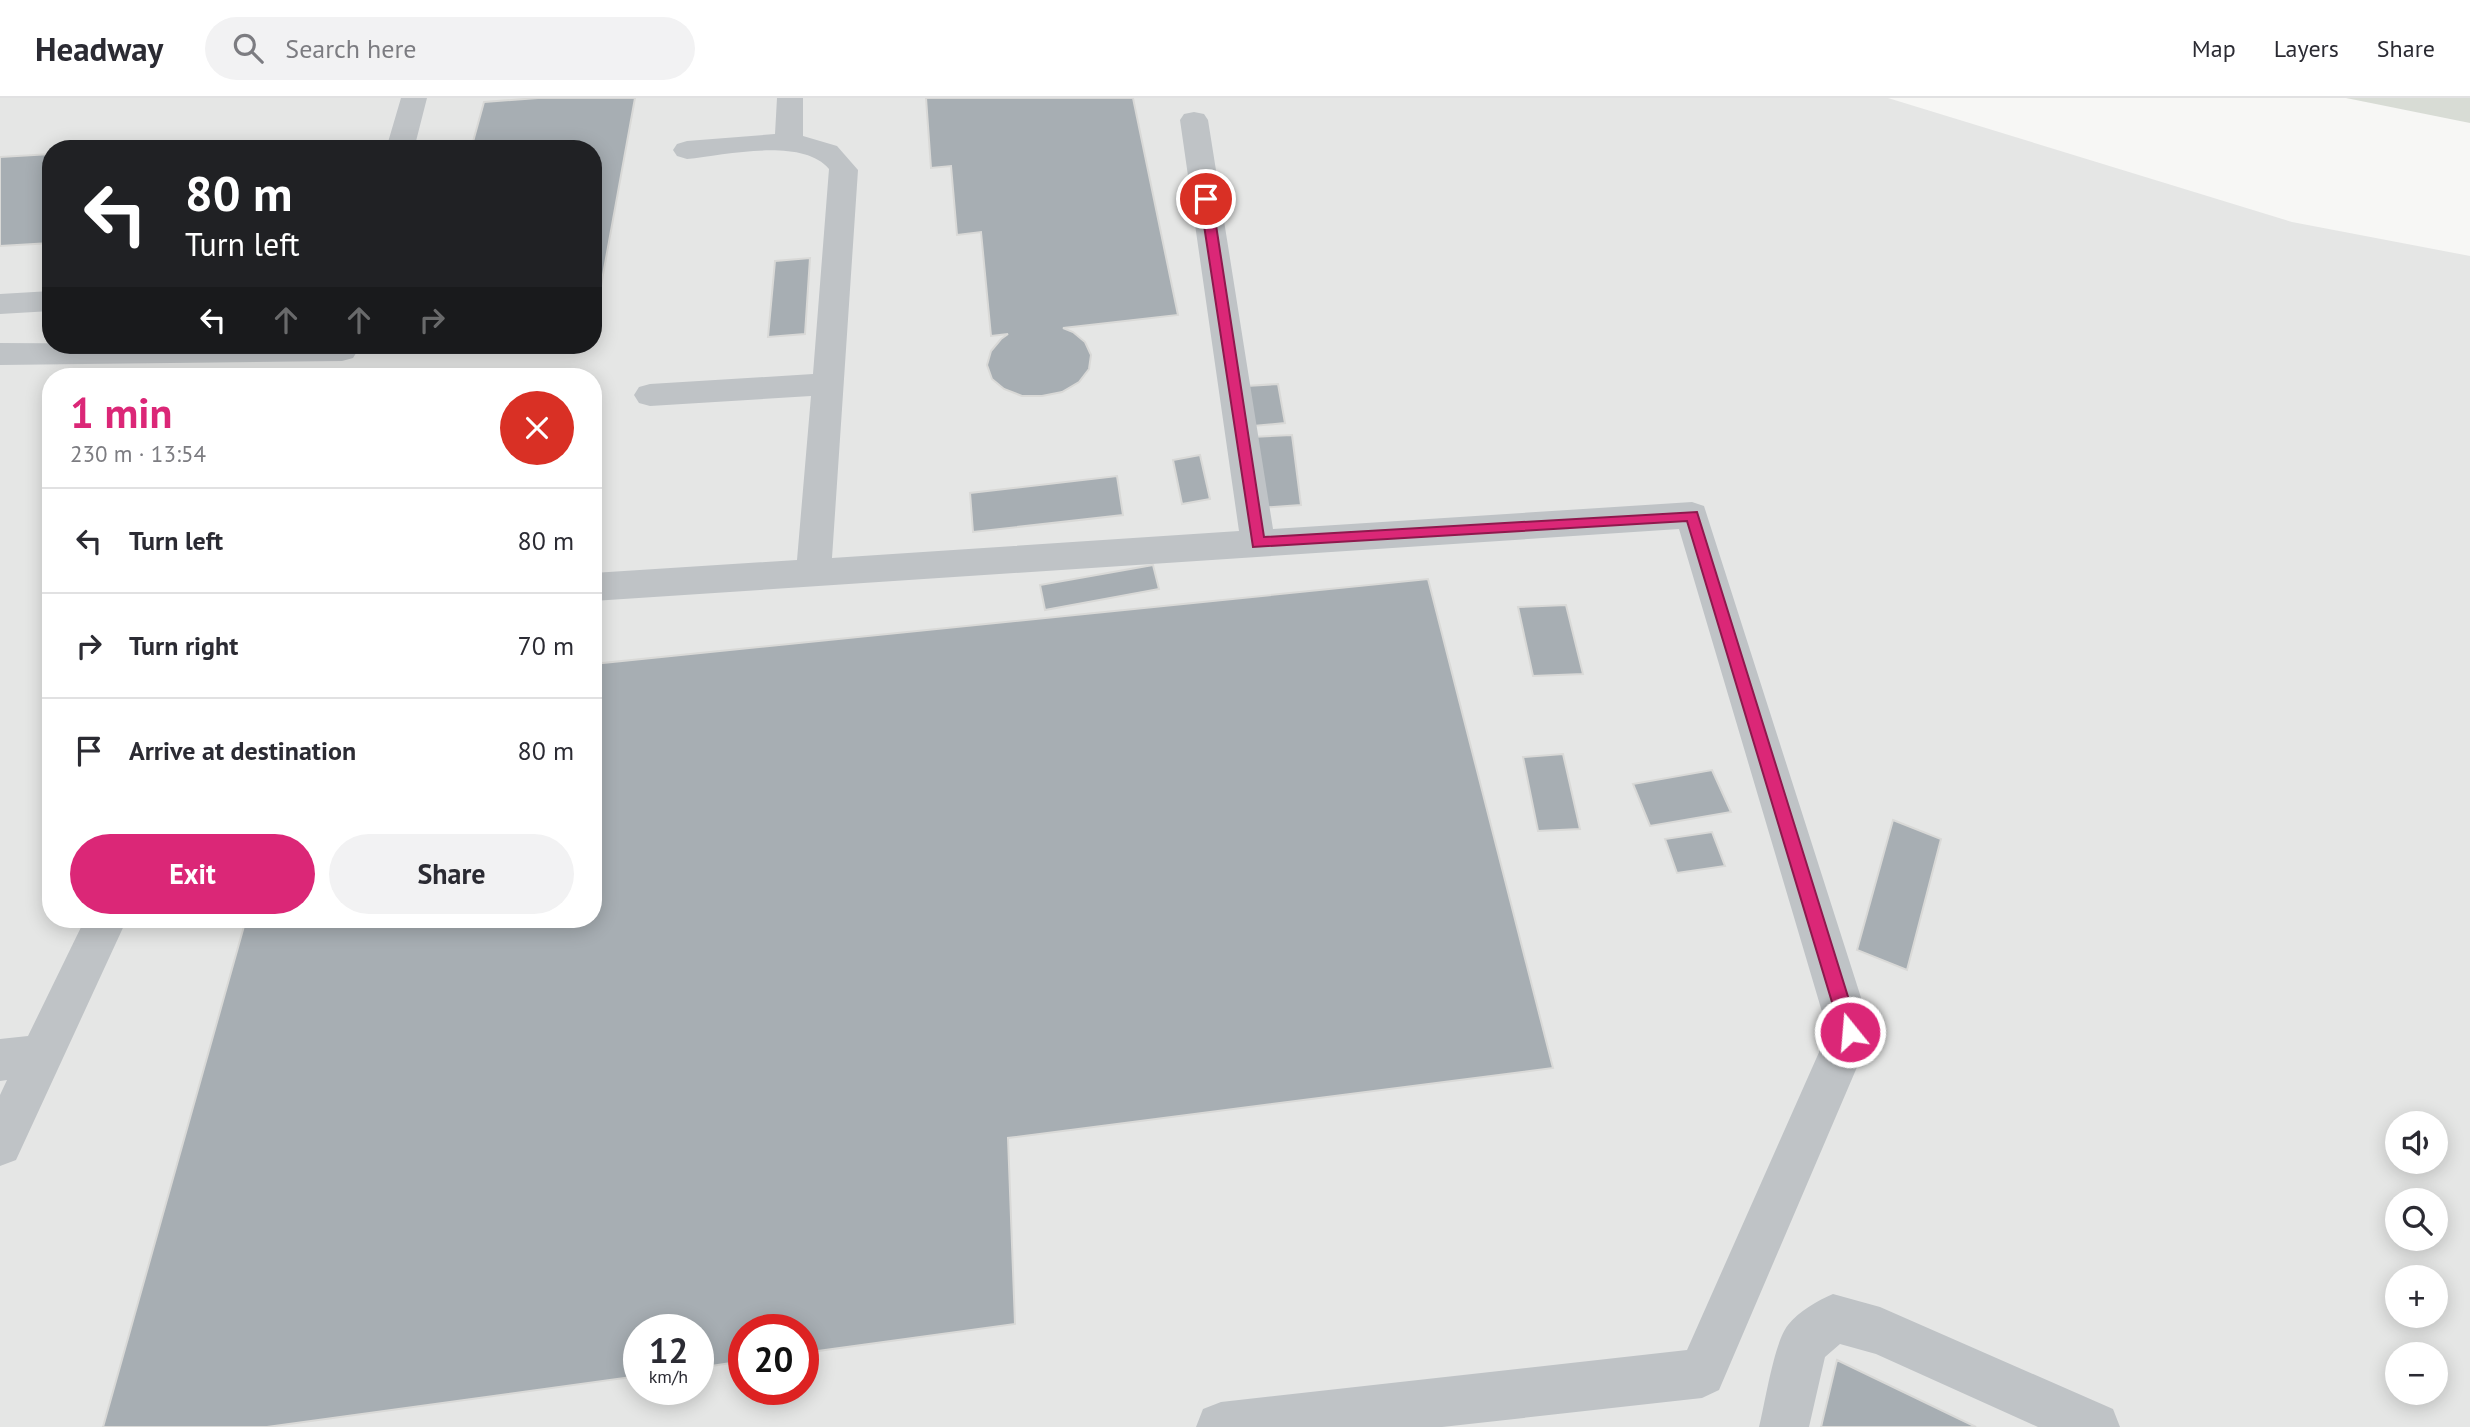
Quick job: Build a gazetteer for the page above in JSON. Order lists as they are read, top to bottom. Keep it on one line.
{"page":{"header":"Headway","search":"Search here","nav":["Map","Layers","Share"],"turn":["80 m","Turn left"],"heading":["1 min","230 m · 13:54"],"list":[{"name":"Turn left","value":"80 m"},{"name":"Turn right","value":"70 m"},{"name":"Arrive at destination","value":"80 m"}],"buttons":["Exit","Share"],"map_buttons":["+","−"],"speed":"12 km/h","limit":"20"}}
